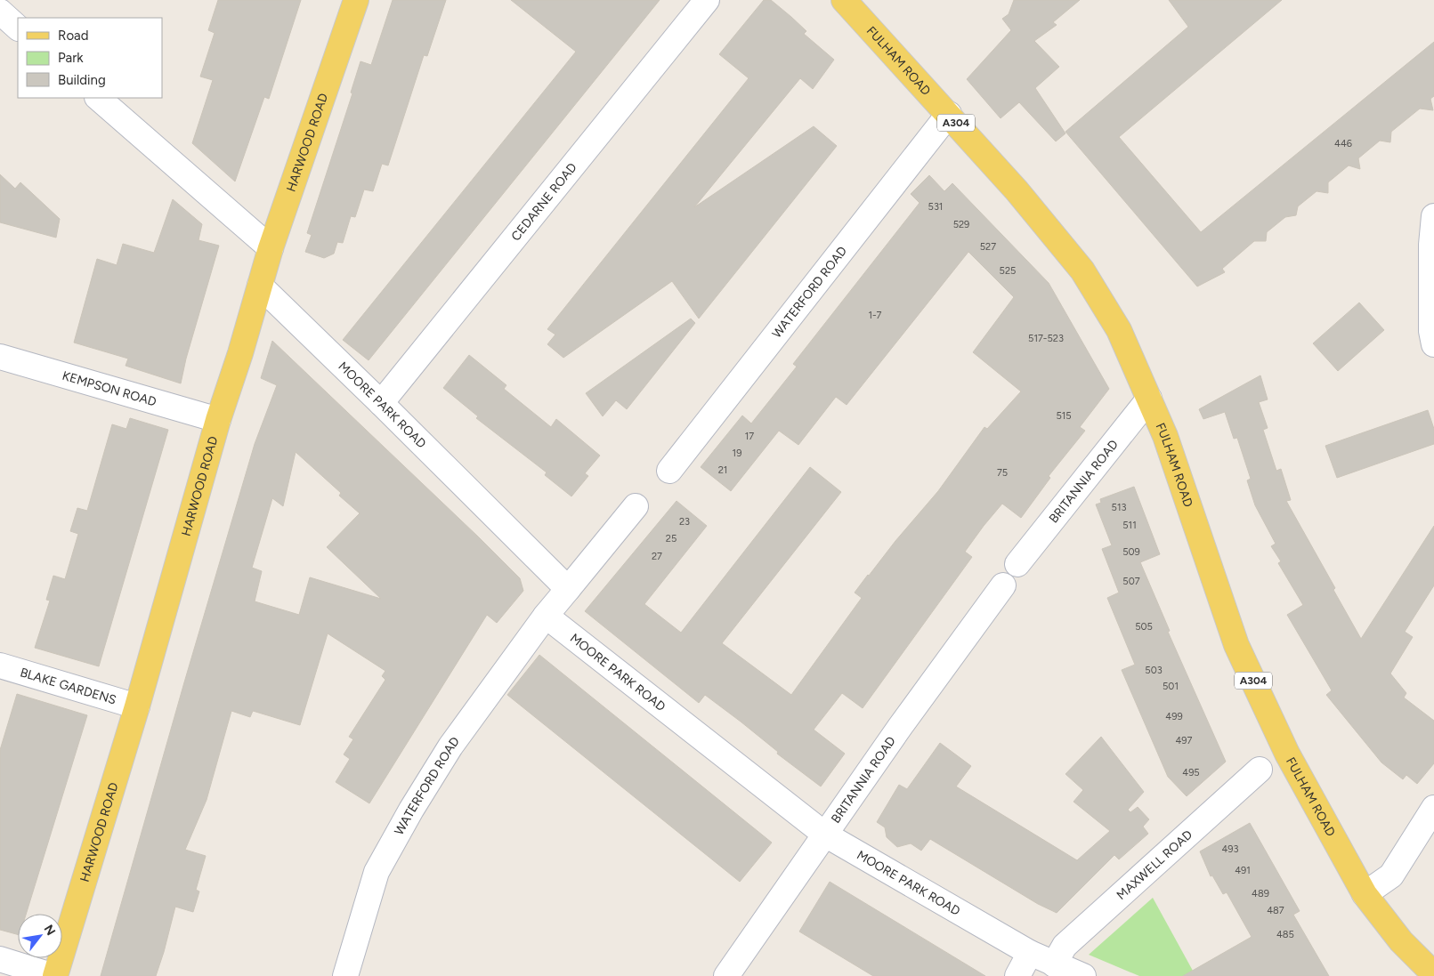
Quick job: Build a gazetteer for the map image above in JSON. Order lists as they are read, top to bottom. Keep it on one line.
{"streets":{"main road":["FULHAM ROAD","A304","HARWOOD ROAD"],"street":["CEDARNE ROAD","WATERFORD ROAD","KEMPSON ROAD","MOORE PARK ROAD","BRITANNIA ROAD","BLAKE GARDENS","MAXWELL ROAD"]},"crossings":[["FULHAM ROAD","WATERFORD ROAD"],["FULHAM ROAD","BRITANNIA ROAD"],["HARWOOD ROAD","KEMPSON ROAD"],["HARWOOD ROAD","MOORE PARK ROAD"],["HARWOOD ROAD","BLAKE GARDENS"],["CEDARNE ROAD","MOORE PARK ROAD"],["WATERFORD ROAD","MOORE PARK ROAD"],["MOORE PARK ROAD","BRITANNIA ROAD"],["MOORE PARK ROAD","MAXWELL ROAD"]],"house_numbers":["446","531","529","527","525","1-7","517-523","515","17","19","21","75","513","23","511","25","509","27","507","505","503","501","499","497","495","493","491","489","487","485"],"legend":["Road","Park","Building"],"north":"top right"}
